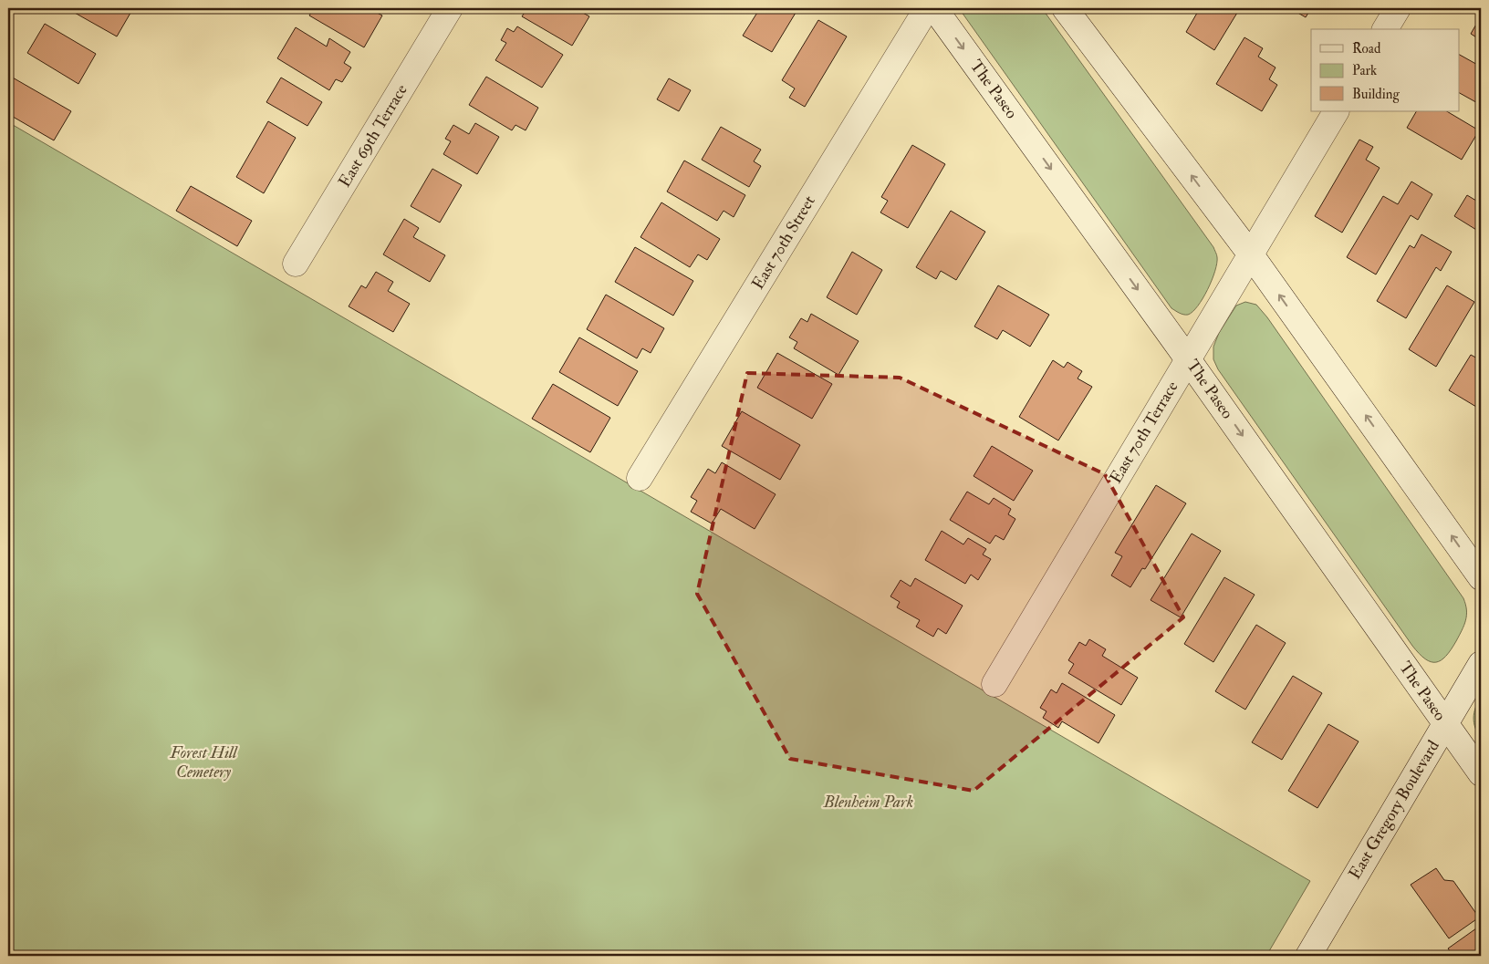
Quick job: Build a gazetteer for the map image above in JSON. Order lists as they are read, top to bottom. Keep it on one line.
{"streets":{"main road":["The Paseo","East 69th Terrace","East 70th Street","East 70th Terrace","East Gregory Boulevard"]},"crossings":[["The Paseo","East 70th Terrace"],["The Paseo","East Gregory Boulevard"]],"parks":["Forest Hill Cemetery","Blenheim Park"],"legend":["Road","Park","Building"]}
